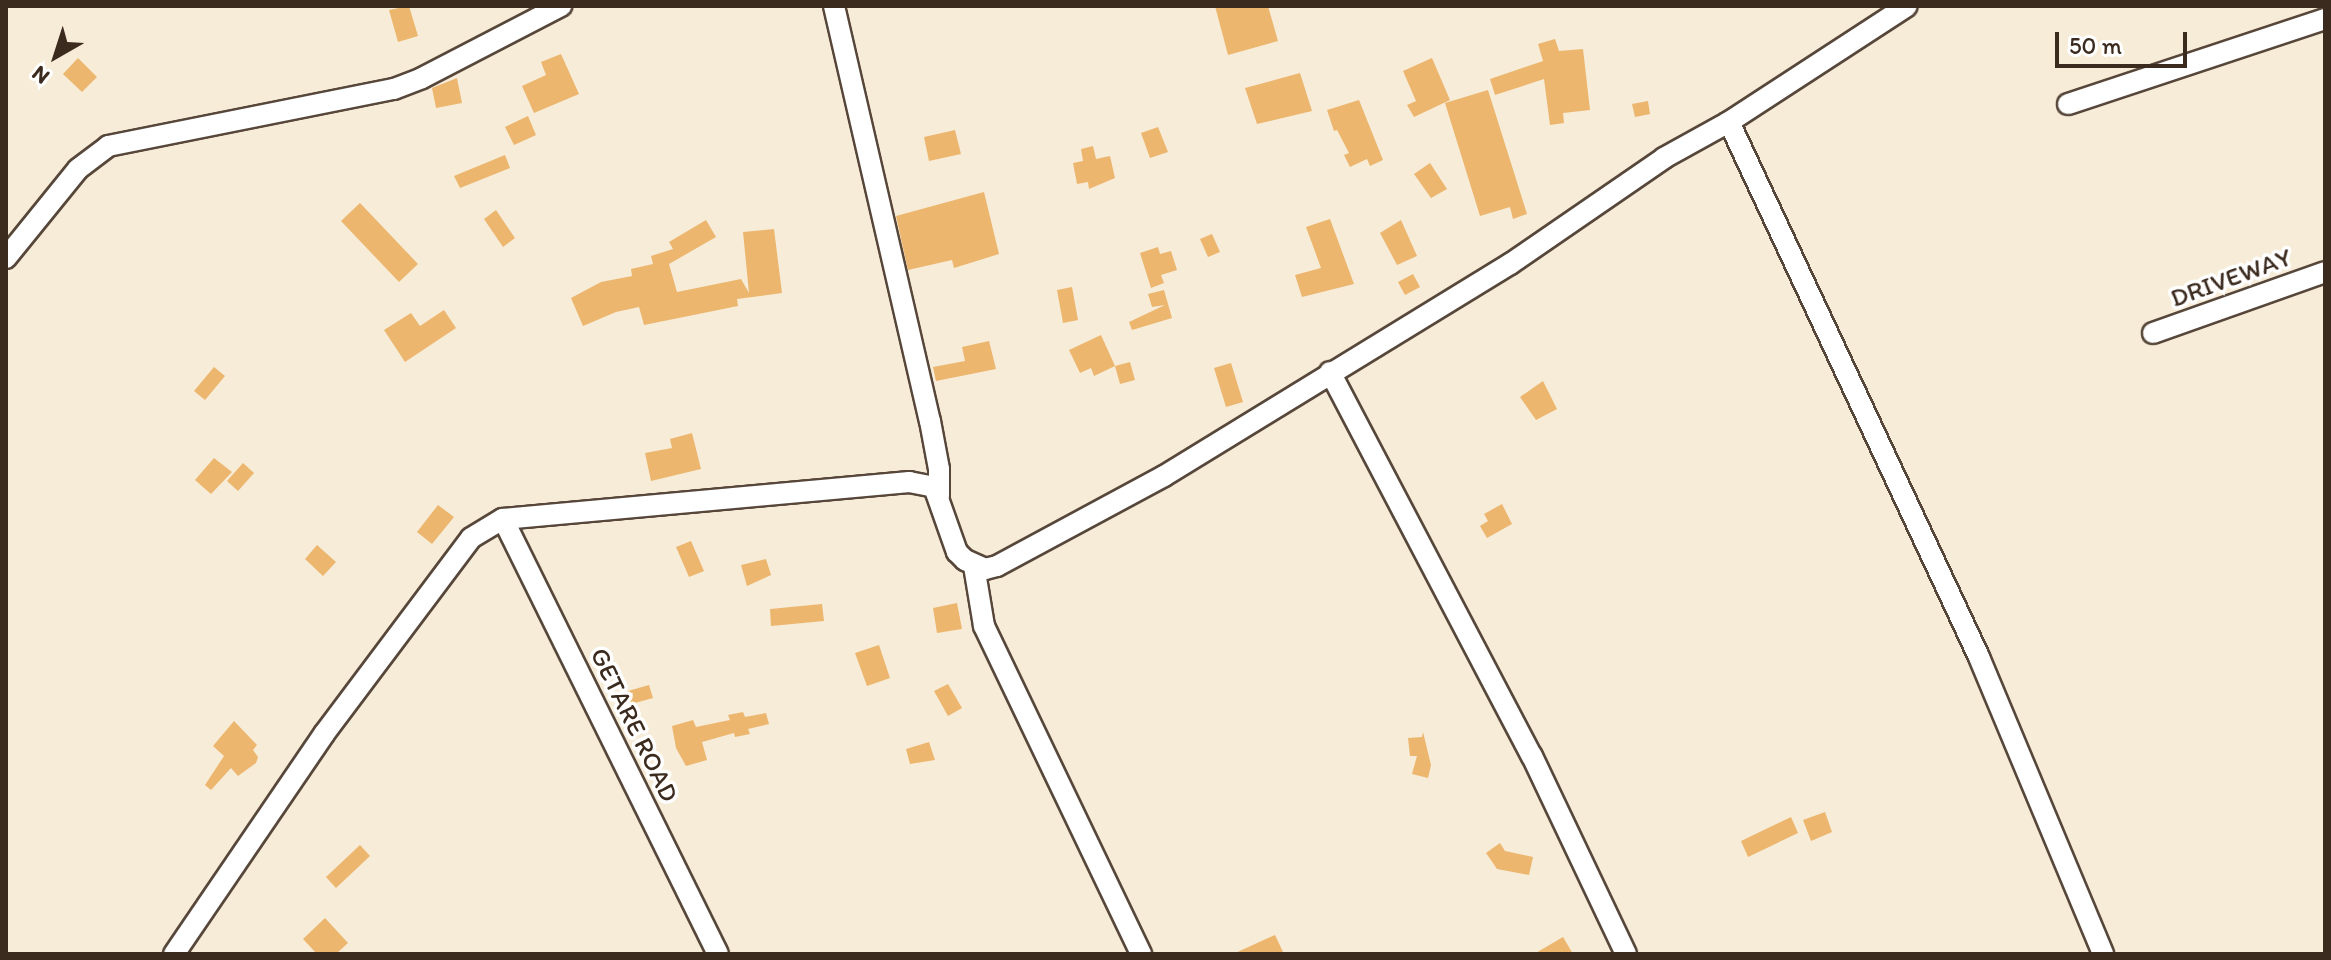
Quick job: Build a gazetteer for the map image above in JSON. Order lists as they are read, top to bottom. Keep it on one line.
{"streets":{"street":["DRIVEWAY","GETARE ROAD"]},"scale_bar":"50 m","north":"bottom left"}
